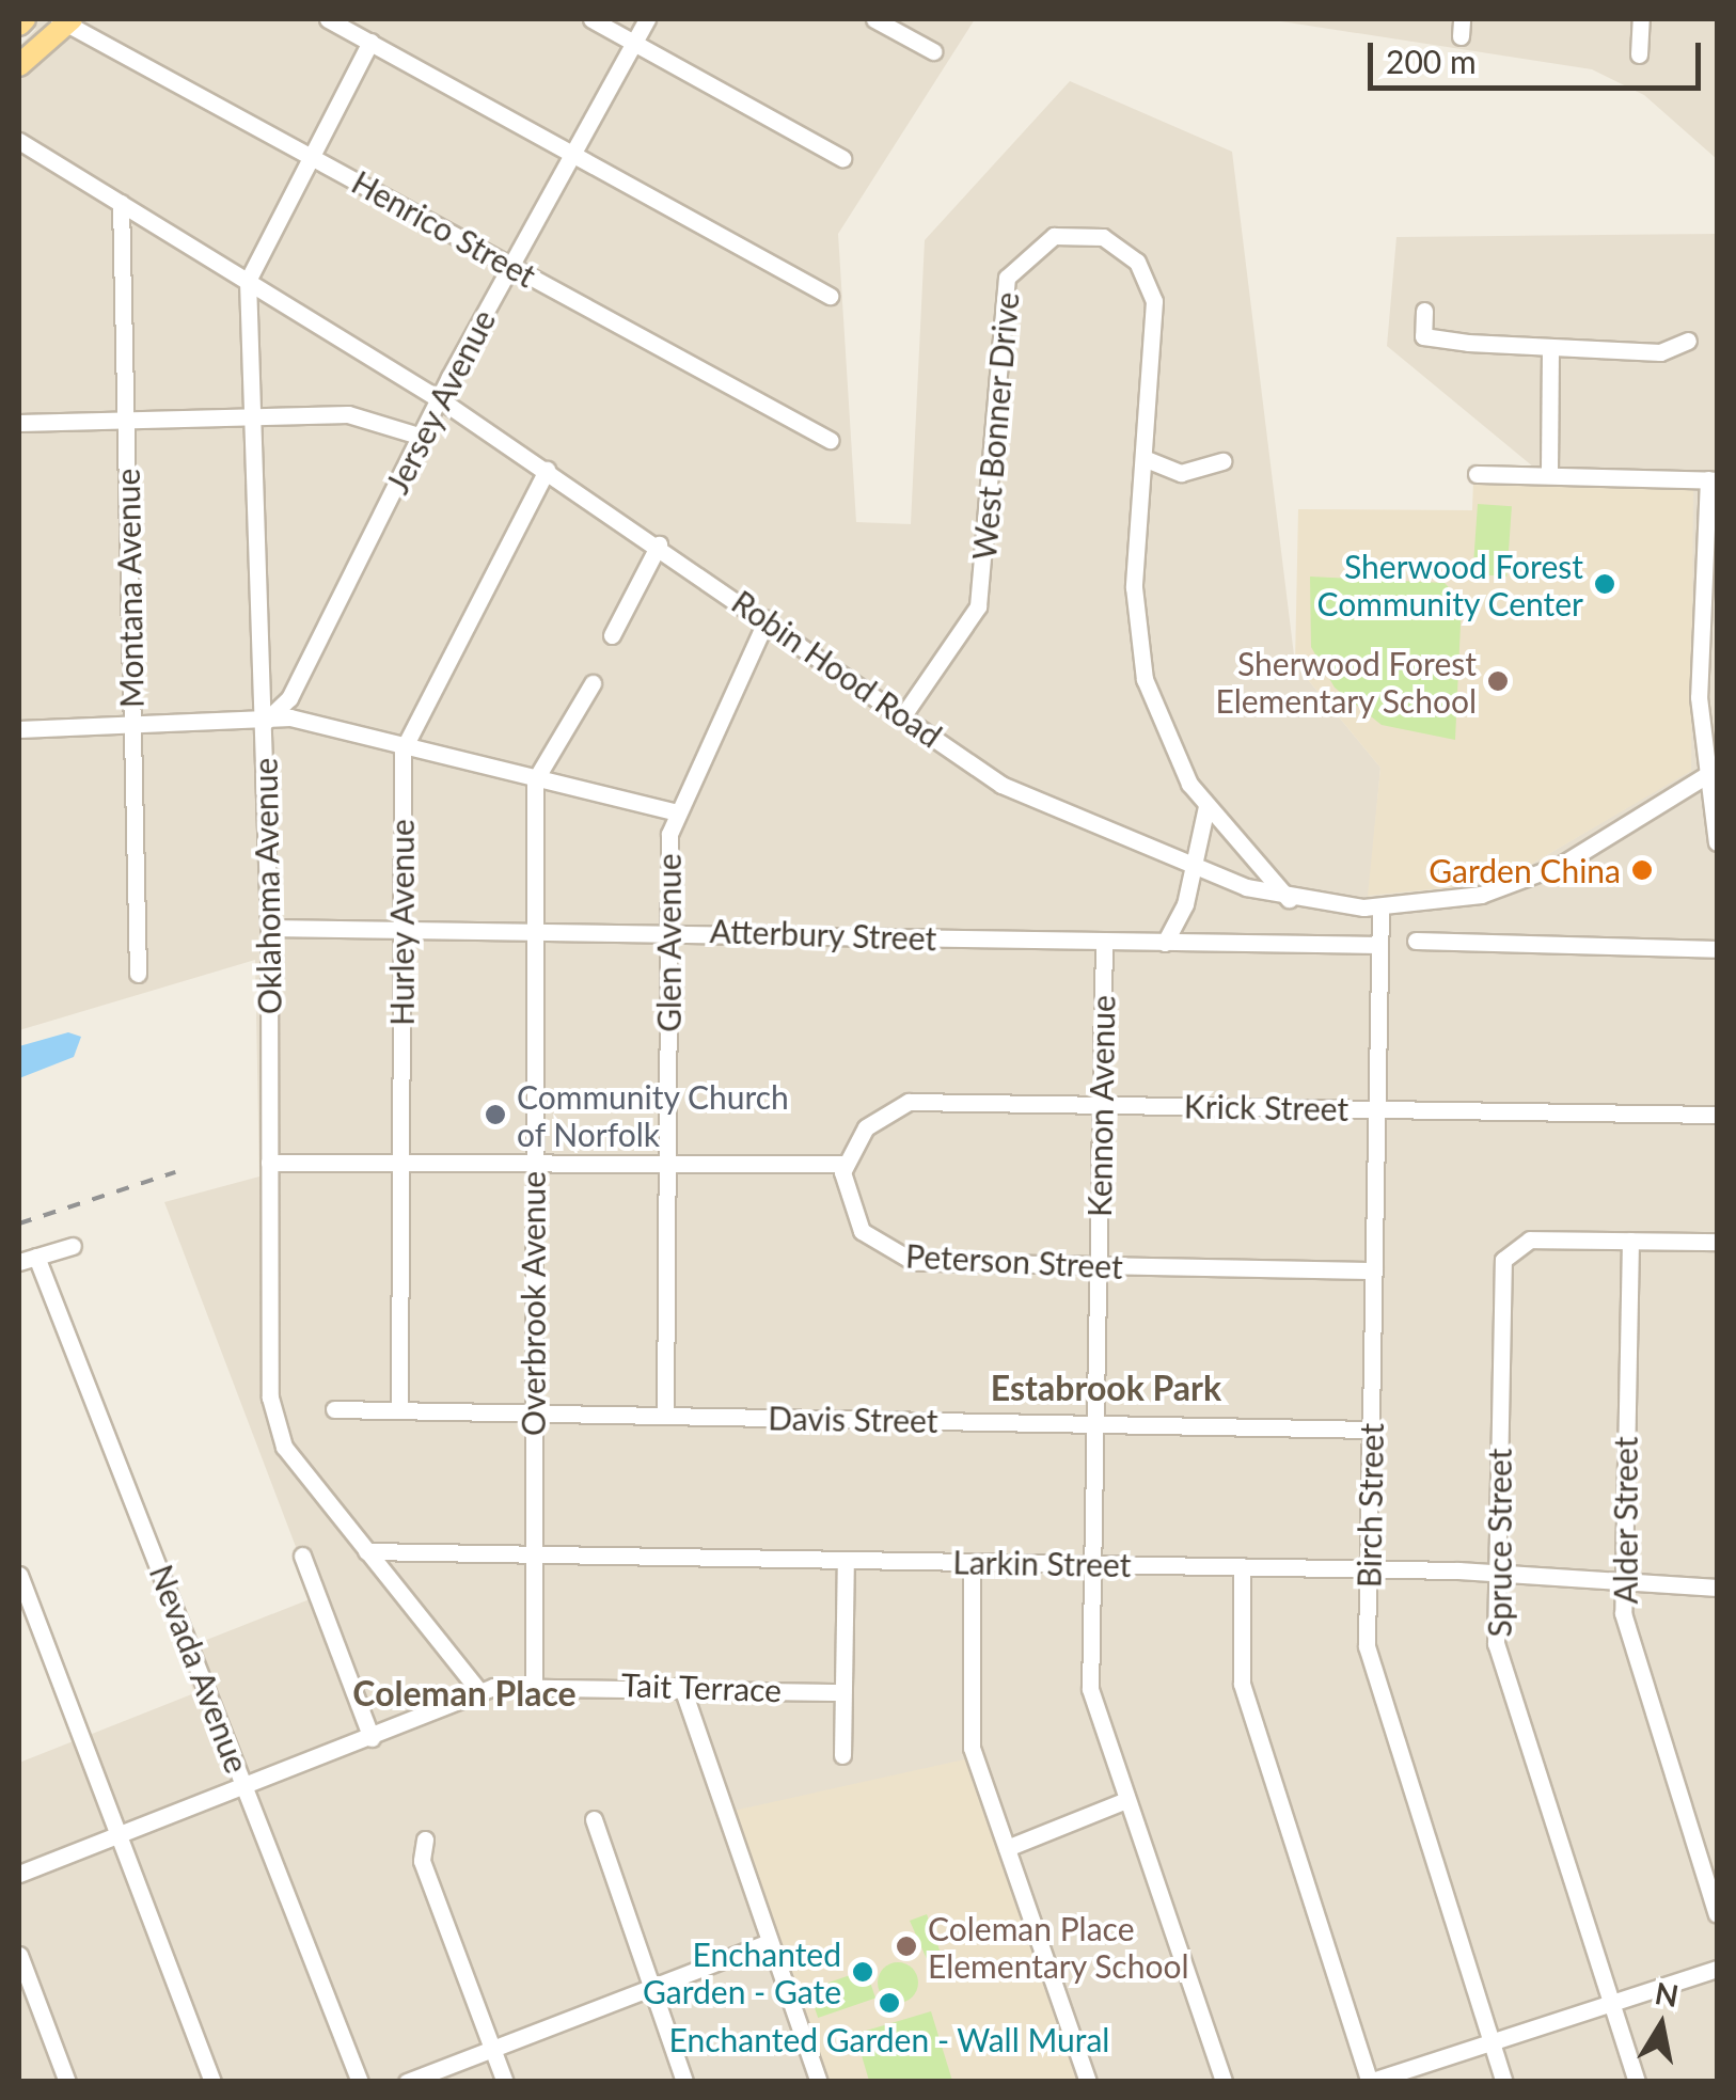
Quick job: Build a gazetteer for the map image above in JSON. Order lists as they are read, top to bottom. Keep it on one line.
{"streets":{"street":["Henrico Street","Jersey Avenue","West Bonner Drive","Montana Avenue","Robin Hood Road","Oklahoma Avenue","Hurley Avenue","Atterbury Street","Glen Avenue","Kennon Avenue","Krick Street","Peterson Street","Overbrook Avenue","Davis Street","Birch Street","Alder Street","Spruce Street","Larkin Street","Nevada Avenue","Tait Terrace"]},"crossings":[["Henrico Street","Jersey Avenue"],["Henrico Street","Oklahoma Avenue"],["Jersey Avenue","Robin Hood Road"],["Jersey Avenue","Oklahoma Avenue"],["West Bonner Drive","Robin Hood Road"],["Montana Avenue","Robin Hood Road"],["Robin Hood Road","Oklahoma Avenue"],["Robin Hood Road","Hurley Avenue"],["Robin Hood Road","Glen Avenue"],["Robin Hood Road","Birch Street"],["Oklahoma Avenue","Atterbury Street"],["Oklahoma Avenue","Larkin Street"],["Oklahoma Avenue","Tait Terrace"],["Hurley Avenue","Atterbury Street"],["Hurley Avenue","Davis Street"],["Atterbury Street","Glen Avenue"],["Atterbury Street","Kennon Avenue"],["Atterbury Street","Overbrook Avenue"],["Atterbury Street","Birch Street"],["Glen Avenue","Davis Street"],["Kennon Avenue","Krick Street"],["Kennon Avenue","Peterson Street"],["Kennon Avenue","Davis Street"],["Kennon Avenue","Larkin Street"],["Krick Street","Peterson Street"],["Krick Street","Birch Street"],["Peterson Street","Birch Street"],["Overbrook Avenue","Davis Street"],["Overbrook Avenue","Larkin Street"],["Overbrook Avenue","Tait Terrace"],["Davis Street","Birch Street"],["Birch Street","Larkin Street"],["Alder Street","Spruce Street"],["Alder Street","Larkin Street"],["Spruce Street","Larkin Street"],["Nevada Avenue","Tait Terrace"]],"districts":["Estabrook Park","Coleman Place"],"places":["Sherwood Forest Community Center","Sherwood Forest Elementary School","Garden China","Community Church of Norfolk","Coleman Place Elementary School","Enchanted Garden - Gate","Enchanted Garden - Wall Mural"],"scale_bar":"200 m","north":"top"}
